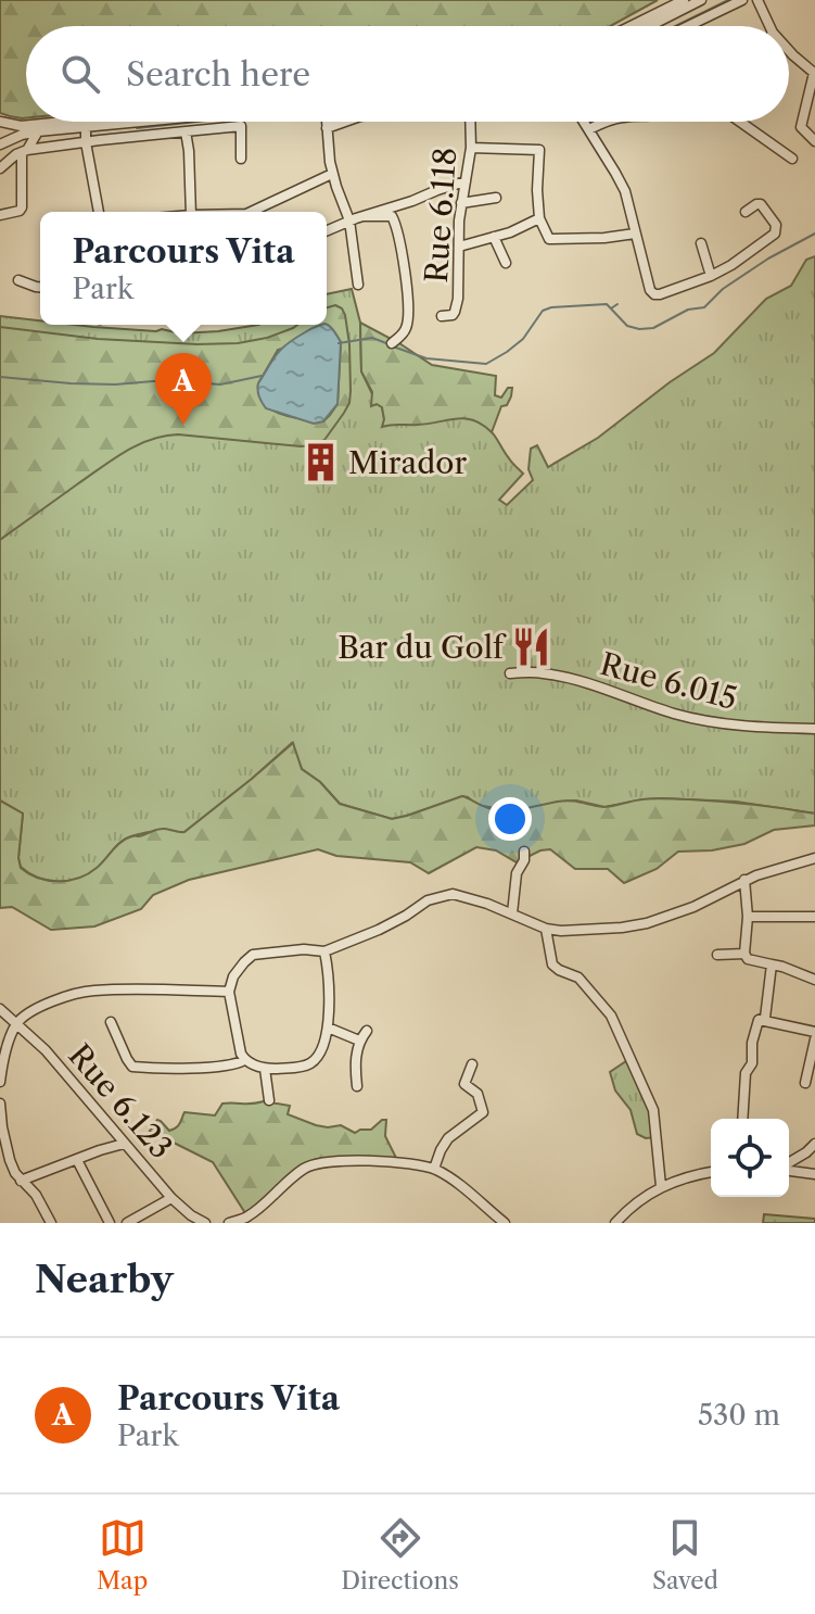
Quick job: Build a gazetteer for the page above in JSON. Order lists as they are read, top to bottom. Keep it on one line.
{"streets":{"street":["Rue 6.118","Rue 6.015","Rue 6.123"]},"places":{"building":["Mirador"],"restaurant":["Bar du Golf"]},"page":{"search":"Search here","popup":["Parcours Vita","Park"],"pins":"A","heading":"Nearby","list":[{"mark":"A","name":"Parcours Vita","note":"Park","value":"530 m"}],"nav":["Map","Directions","Saved"]}}
